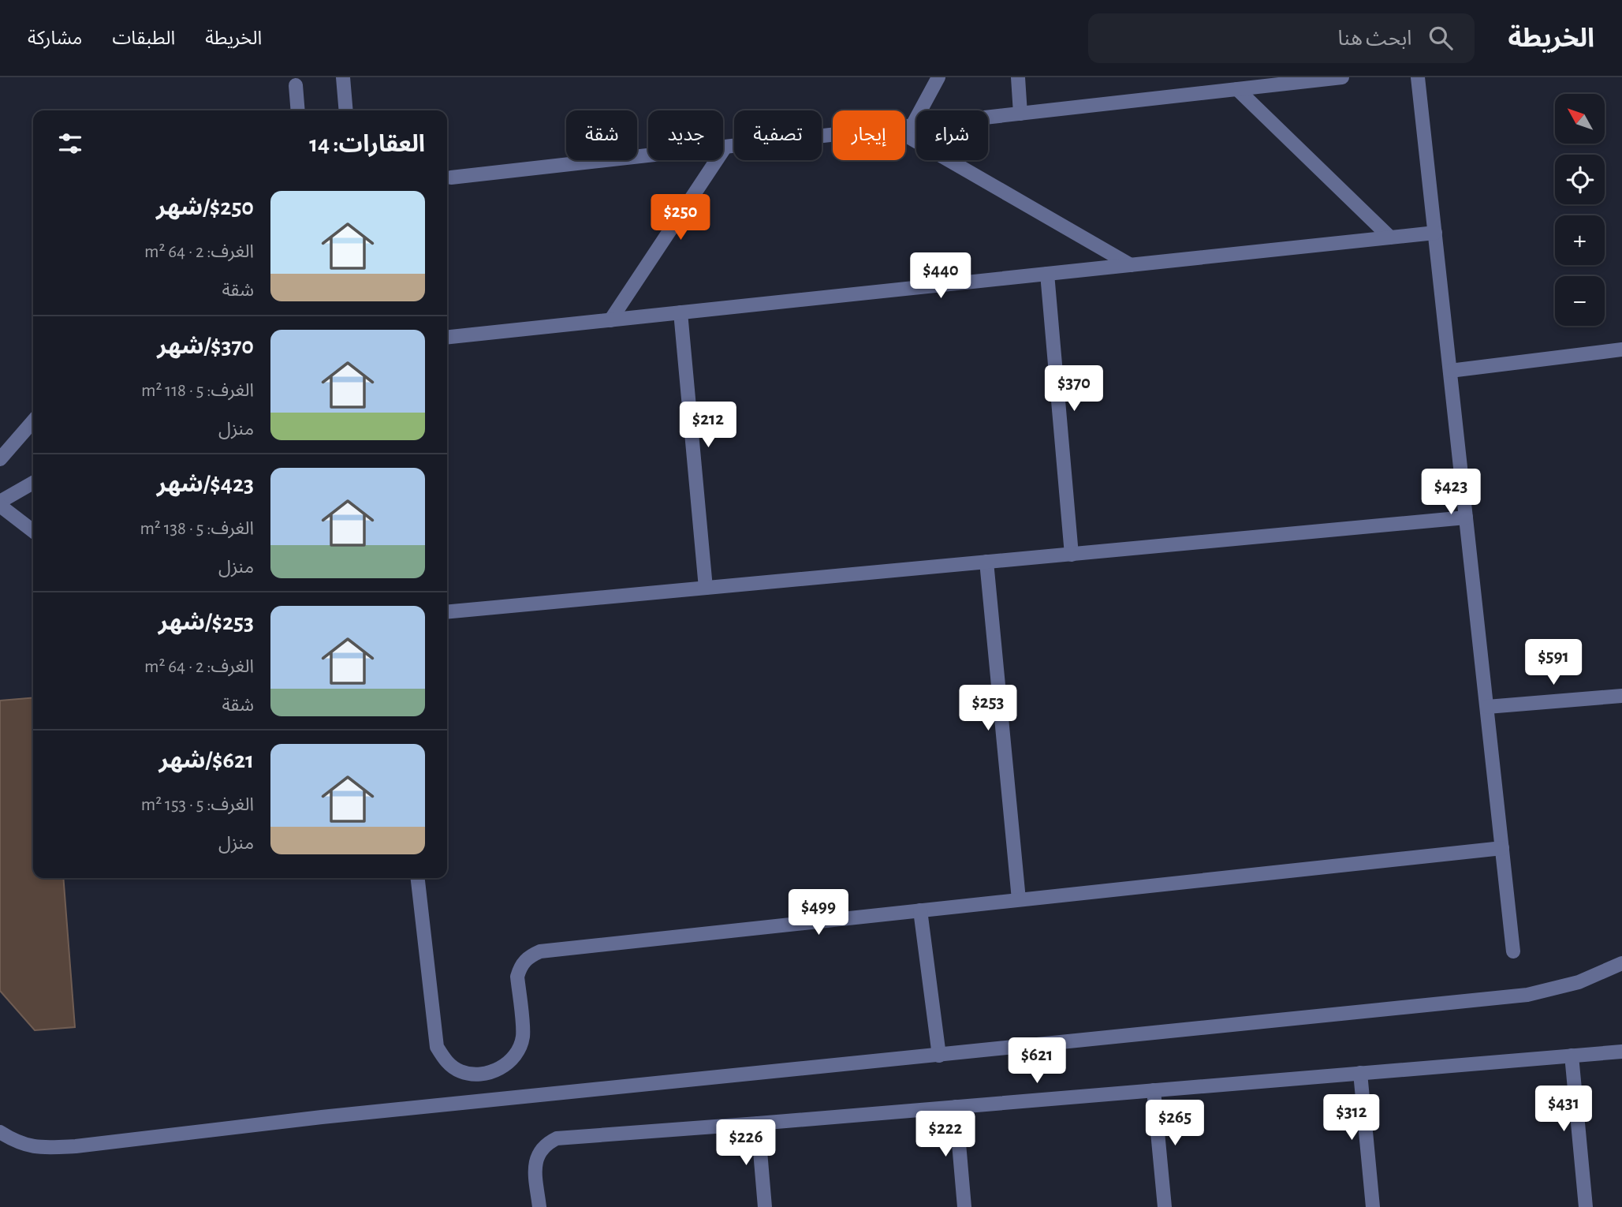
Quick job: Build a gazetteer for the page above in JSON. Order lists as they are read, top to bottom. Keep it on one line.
{"north":"top left","page":{"header":"الخريطة","search":"ابحث هنا","nav":["الخريطة","الطبقات","مشاركة"],"map_buttons":["+","−"],"chip":["شراء","إيجار","تصفية","جديد","شقة"],"heading":"العقارات: 14","list":[{"name":"$250/شهر","note":"الغرف: 2 · 64 m² · شقة"},{"name":"$370/شهر","note":"الغرف: 5 · 118 m² · منزل"},{"name":"$423/شهر","note":"الغرف: 5 · 138 m² · منزل"},{"name":"$253/شهر","note":"الغرف: 2 · 64 m² · شقة"},{"name":"$621/شهر","note":"الغرف: 5 · 153 m² · منزل"}],"price":["$250","$440","$370","$212","$423","$591","$253","$499","$621","$431","$312","$265","$222","$226"]}}
